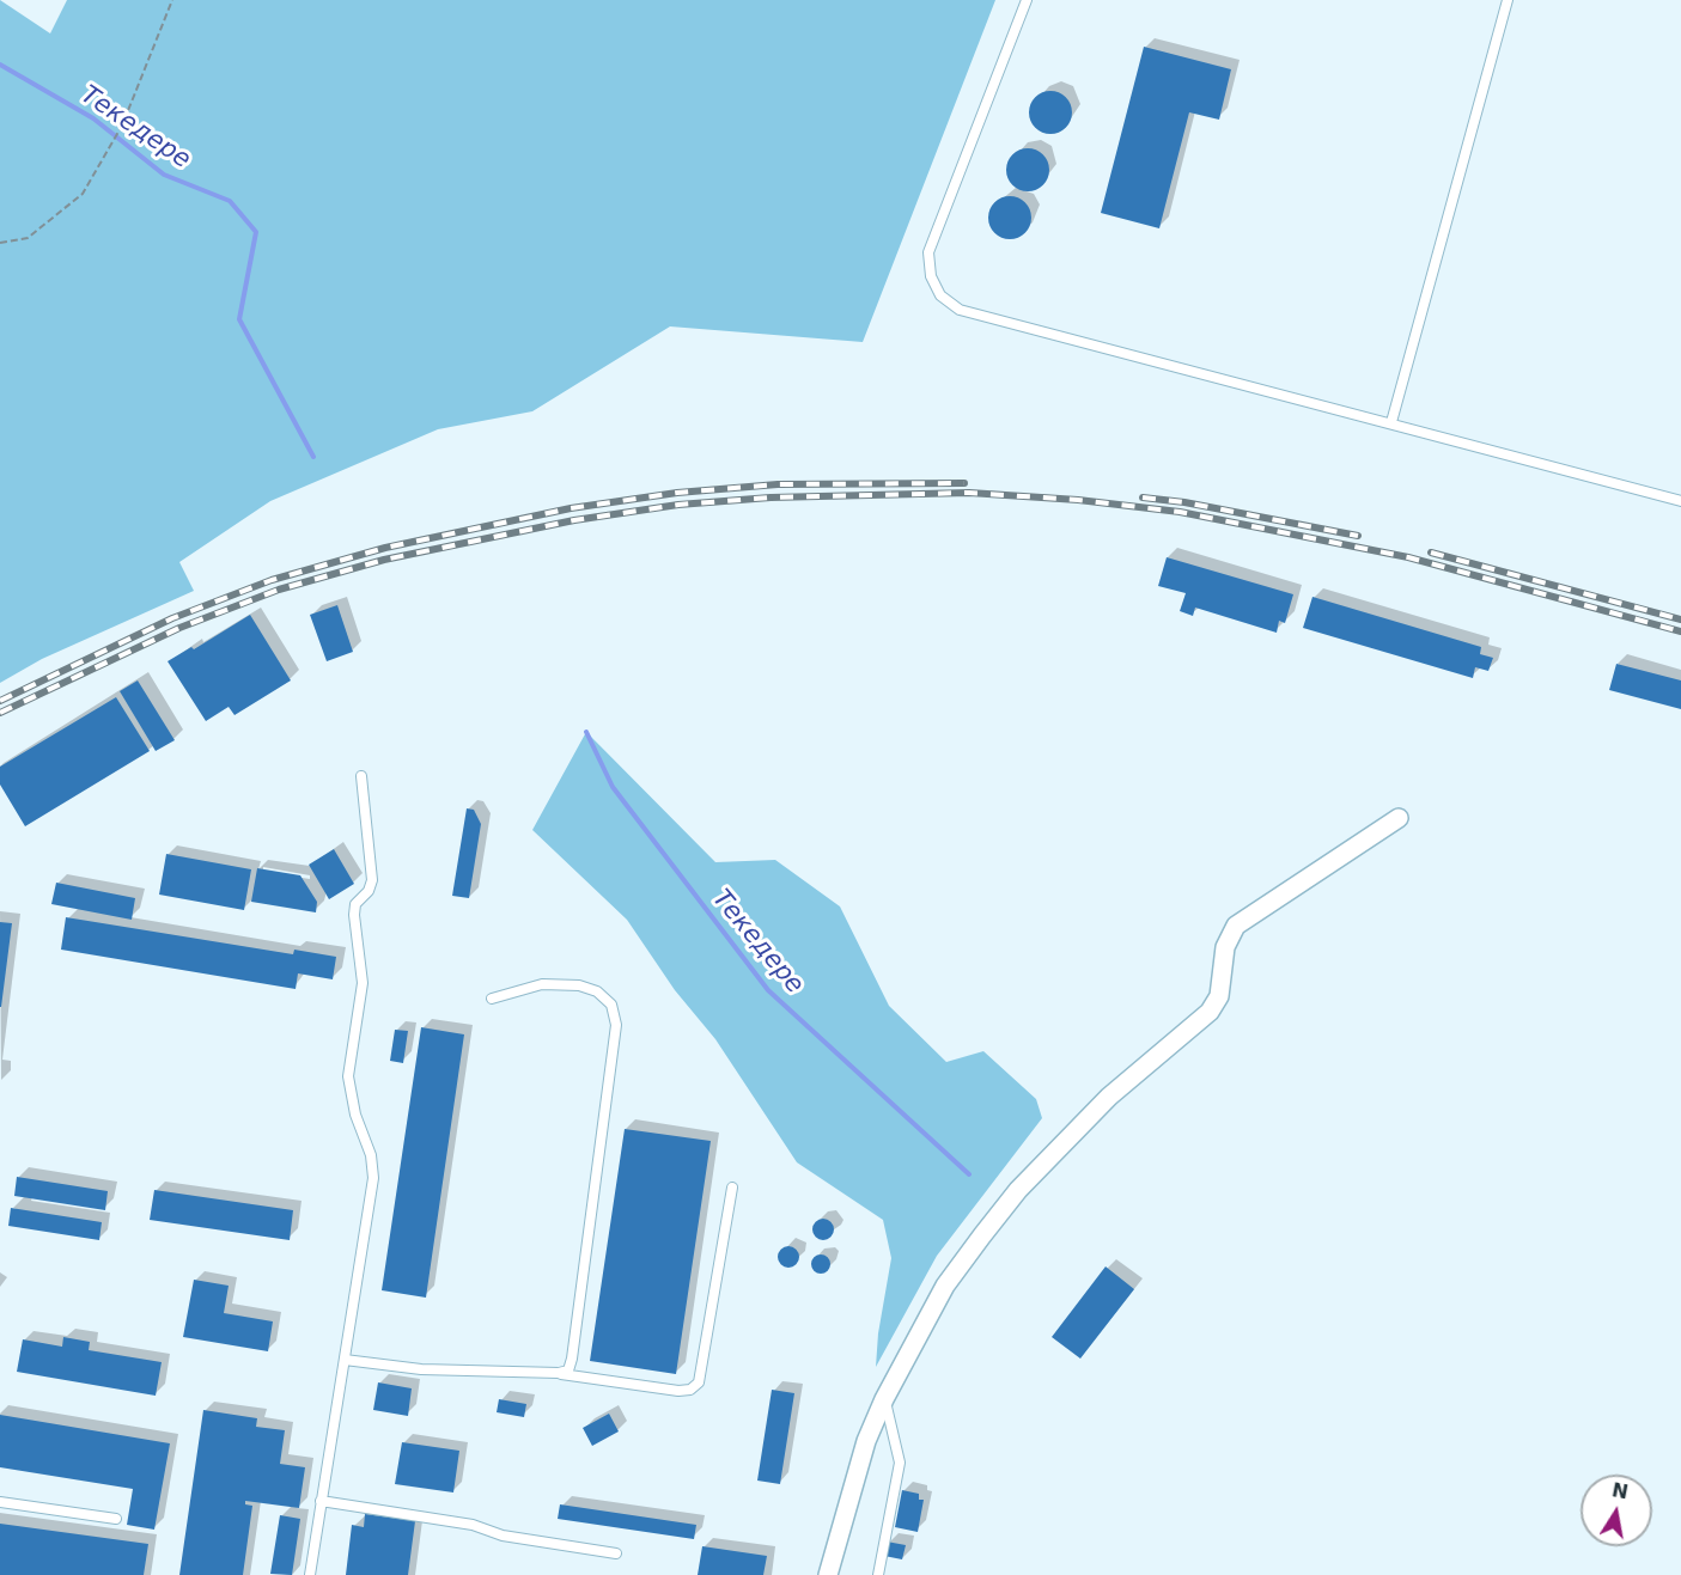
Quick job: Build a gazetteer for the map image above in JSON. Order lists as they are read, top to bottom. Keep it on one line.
{"water":["Текедере"],"north":"top"}
